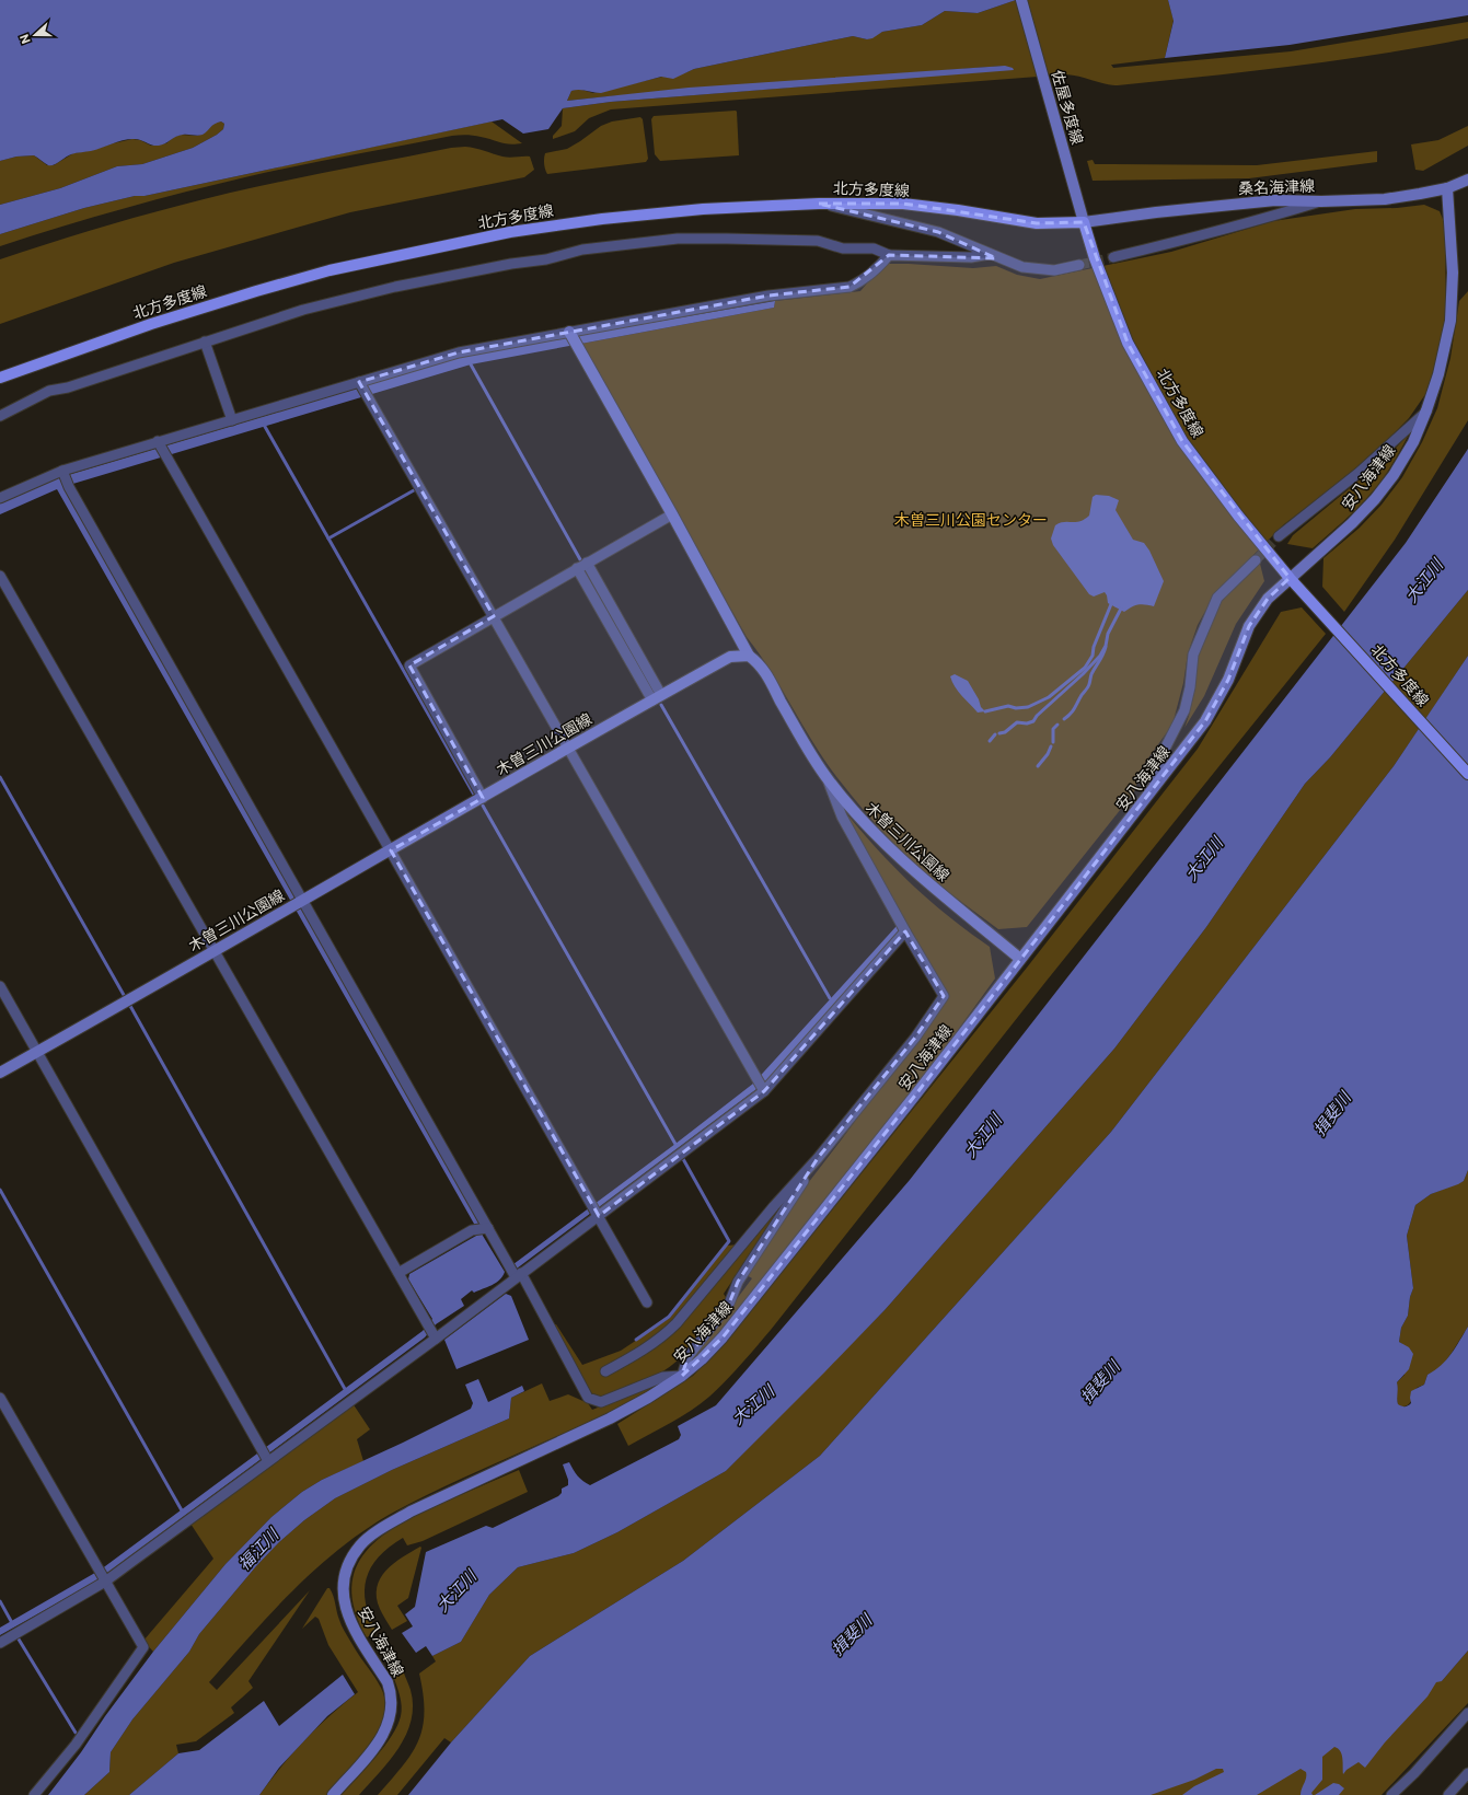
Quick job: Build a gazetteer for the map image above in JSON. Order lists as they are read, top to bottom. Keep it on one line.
{"streets":{"main road":["佐屋多度線","桑名海津線","北方多度線","安八海津線","木曽三川公園線"]},"crossings":[["佐屋多度線","桑名海津線"],["佐屋多度線","北方多度線"],["桑名海津線","北方多度線"],["桑名海津線","安八海津線"],["北方多度線","安八海津線"],["安八海津線","木曽三川公園線"]],"water":["大江川","揖斐川","福江川"],"parks":["木曽三川公園センター"],"north":"left"}
